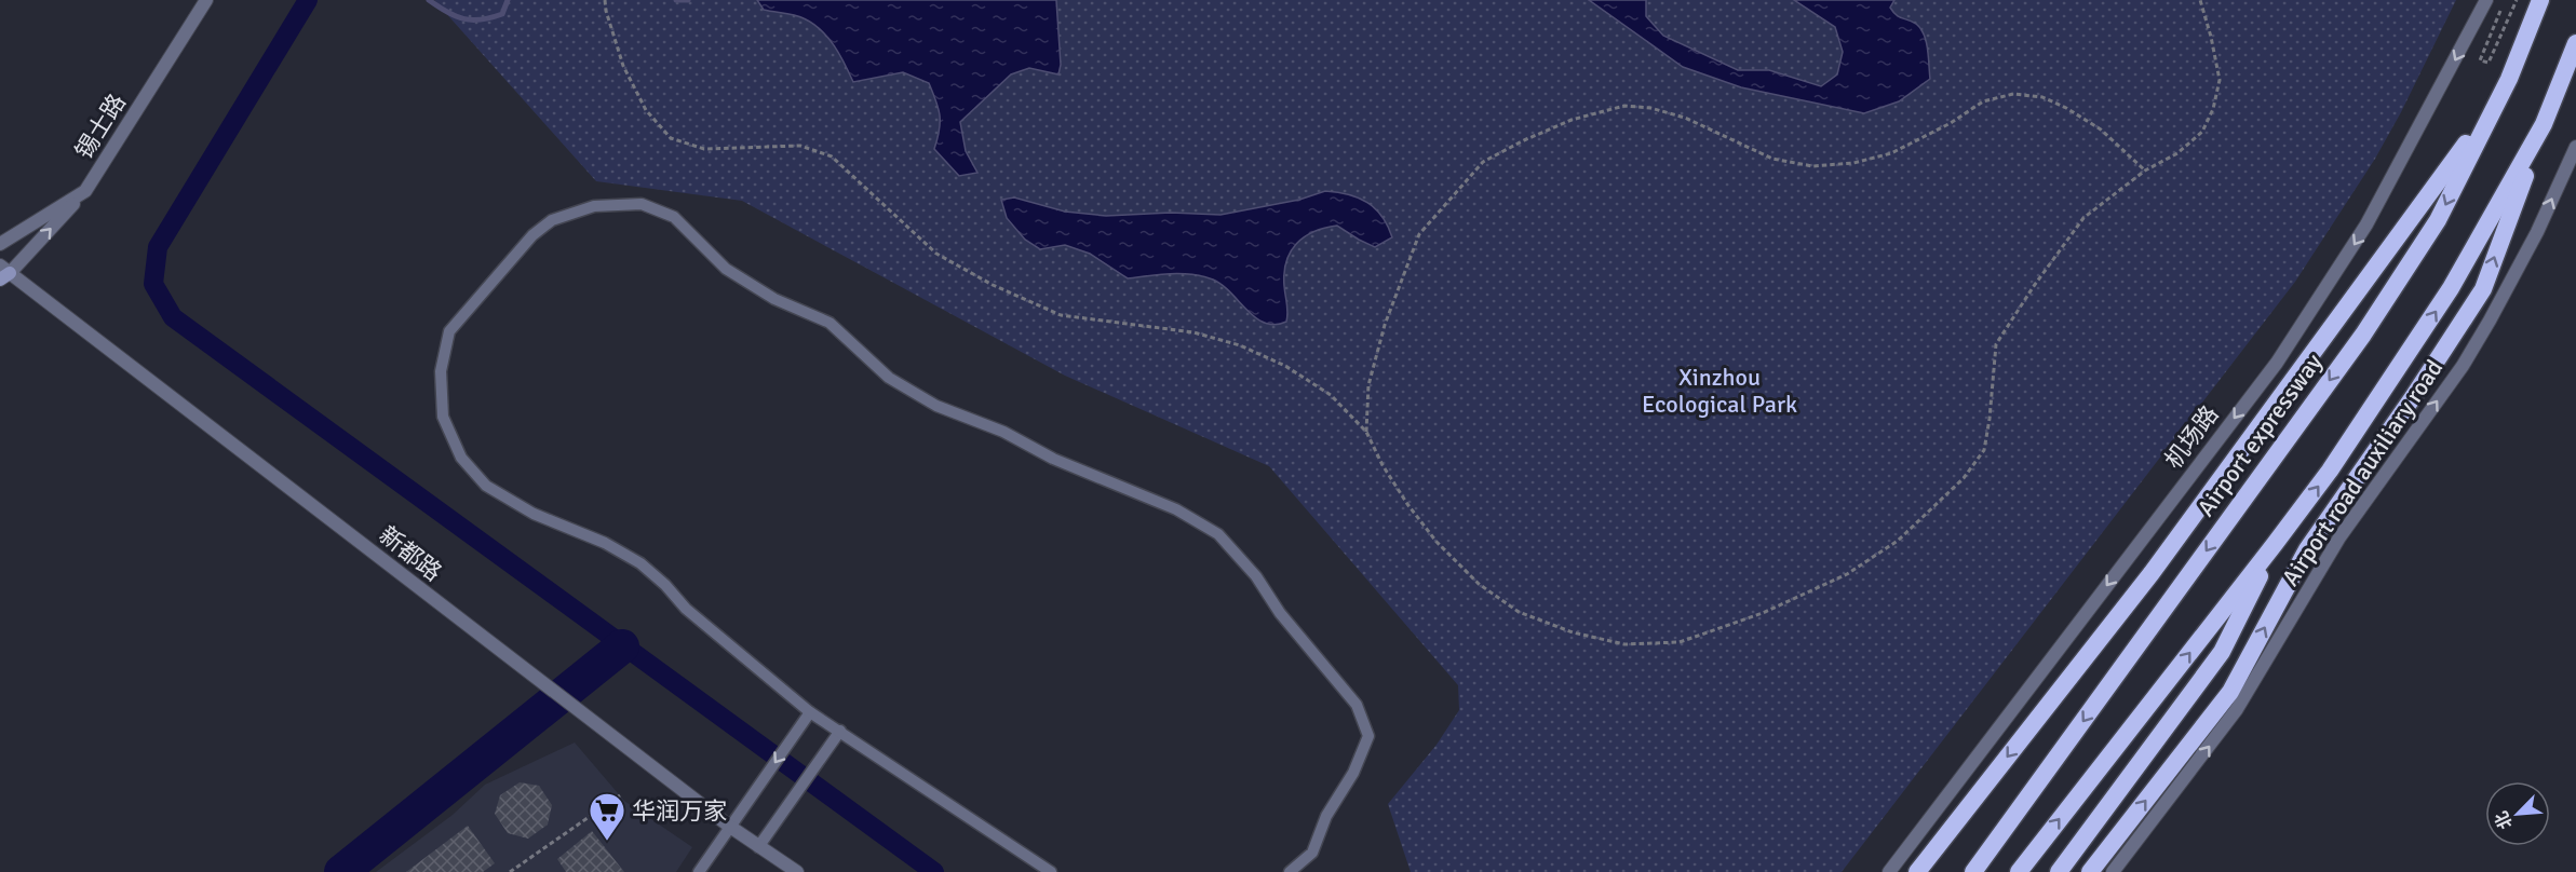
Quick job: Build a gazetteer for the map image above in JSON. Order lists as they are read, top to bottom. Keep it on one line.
{"streets":{"highway":["Airport expressway"],"street":["锡士路","机场路","Airport road auxiliary road","新都路"]},"one_way":["机场路","Airport road auxiliary road"],"parks":["Xinzhou Ecological Park"],"places":{"supermarket":["华润万家"]},"north":"bottom left"}
